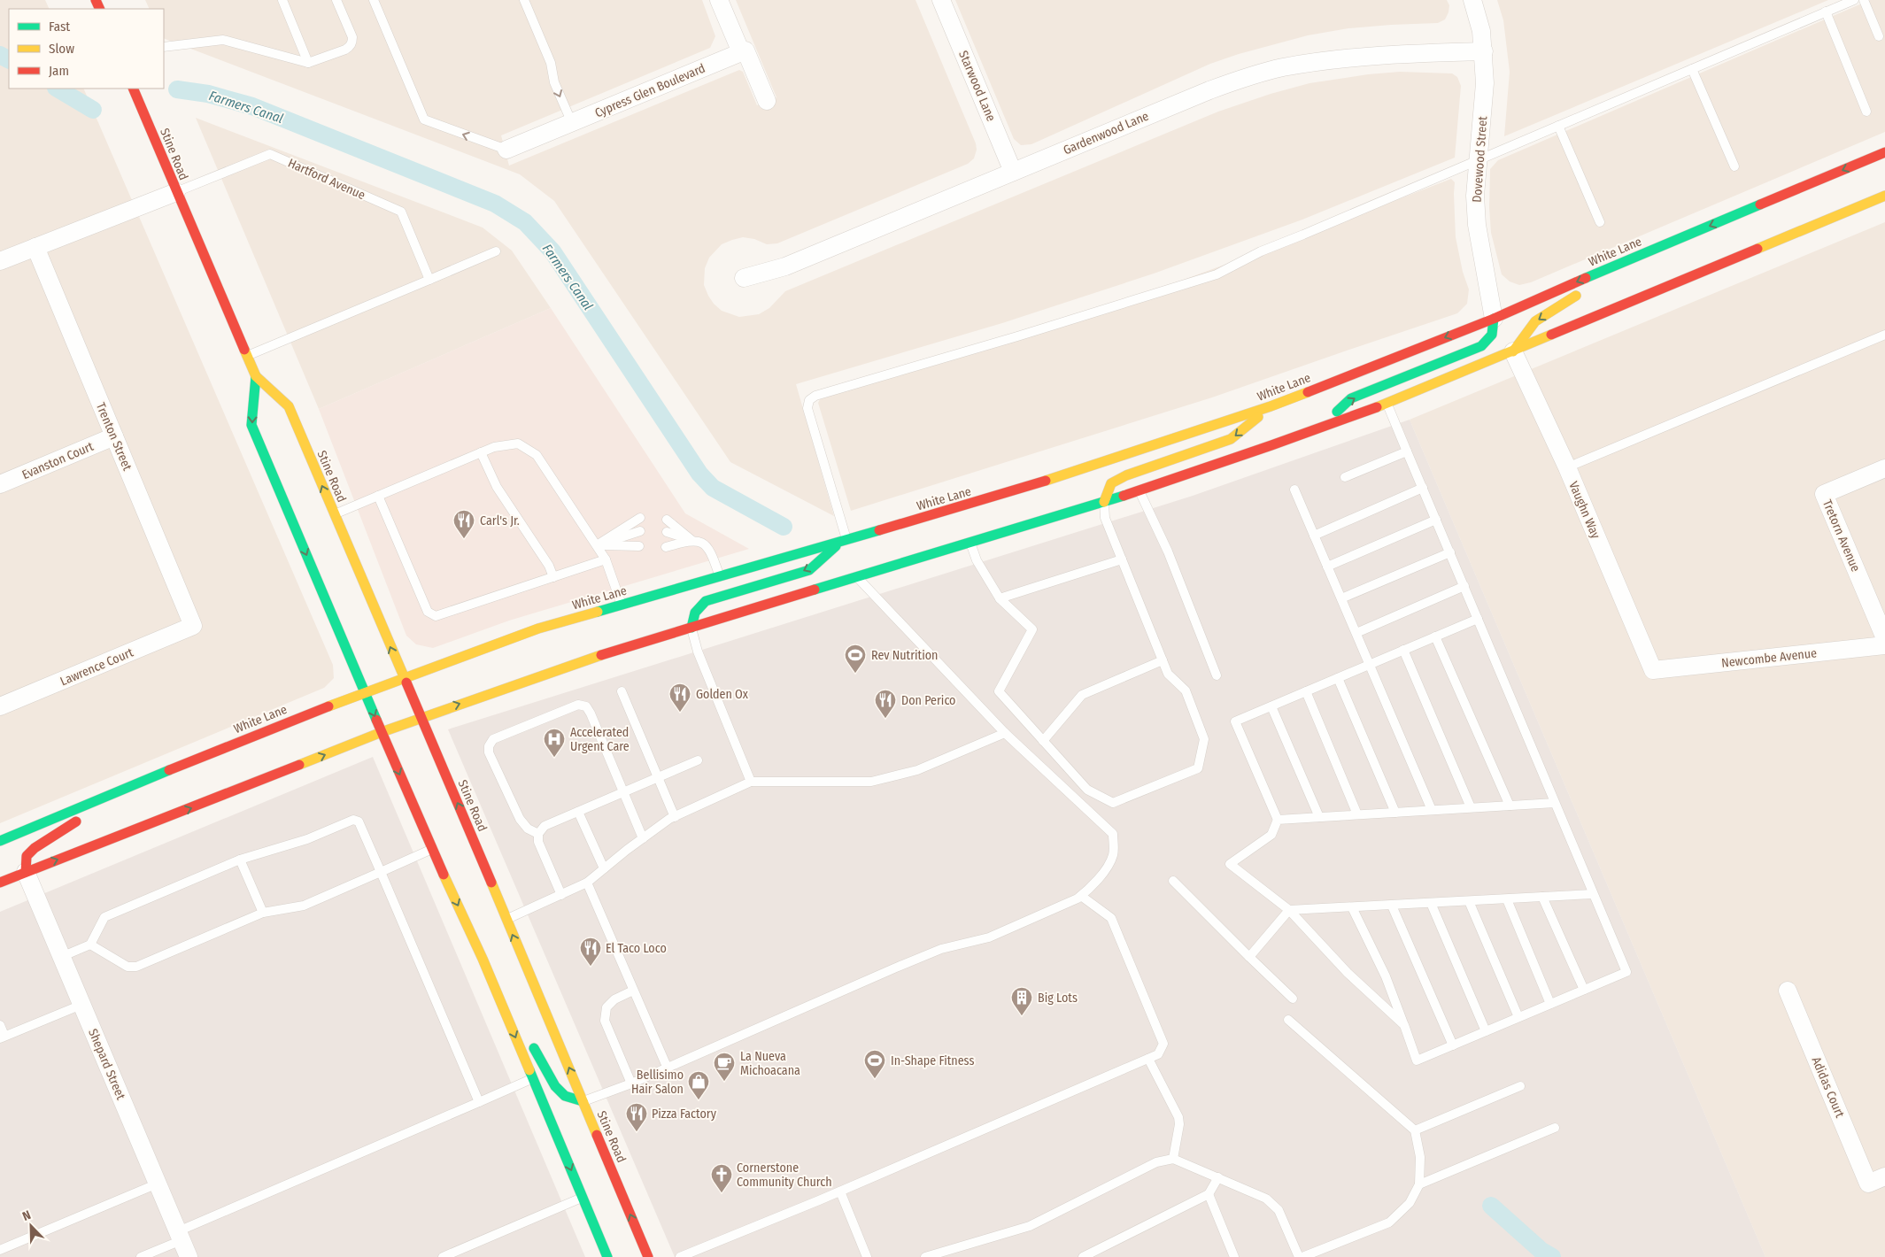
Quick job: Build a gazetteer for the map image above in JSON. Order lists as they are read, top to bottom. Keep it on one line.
{"streets":{"main road":["Stine Road","White Lane"],"street":["Starwood Lane","Cypress Glen Boulevard","Gardenwood Lane","Dovewood Street","Hartford Avenue","Trenton Street","Evanston Court","Vaughn Way","Tretorn Avenue","Newcombe Avenue","Lawrence Court","Shepard Street","Adidas Court"]},"crossings":[["Starwood Lane","Gardenwood Lane"],["Gardenwood Lane","Dovewood Street"],["Stine Road","Hartford Avenue"],["Stine Road","White Lane"],["Dovewood Street","White Lane"],["Hartford Avenue","Trenton Street"],["Trenton Street","Evanston Court"],["Trenton Street","Lawrence Court"],["Vaughn Way","Newcombe Avenue"]],"water":["Farmers Canal"],"places":{"restaurant":["Carl's Jr.","Golden Ox","Don Perico","El Taco Loco","Pizza Factory"],"sports":["Rev Nutrition","In-Shape Fitness"],"hospital":["Accelerated Urgent Care"],"building":["Big Lots"],"cafe":["La Nueva Michoacana"],"shop":["Bellisimo Hair Salon"],"church":["Cornerstone Community Church"]},"legend":["Fast","Slow","Jam"],"north":"top left"}
